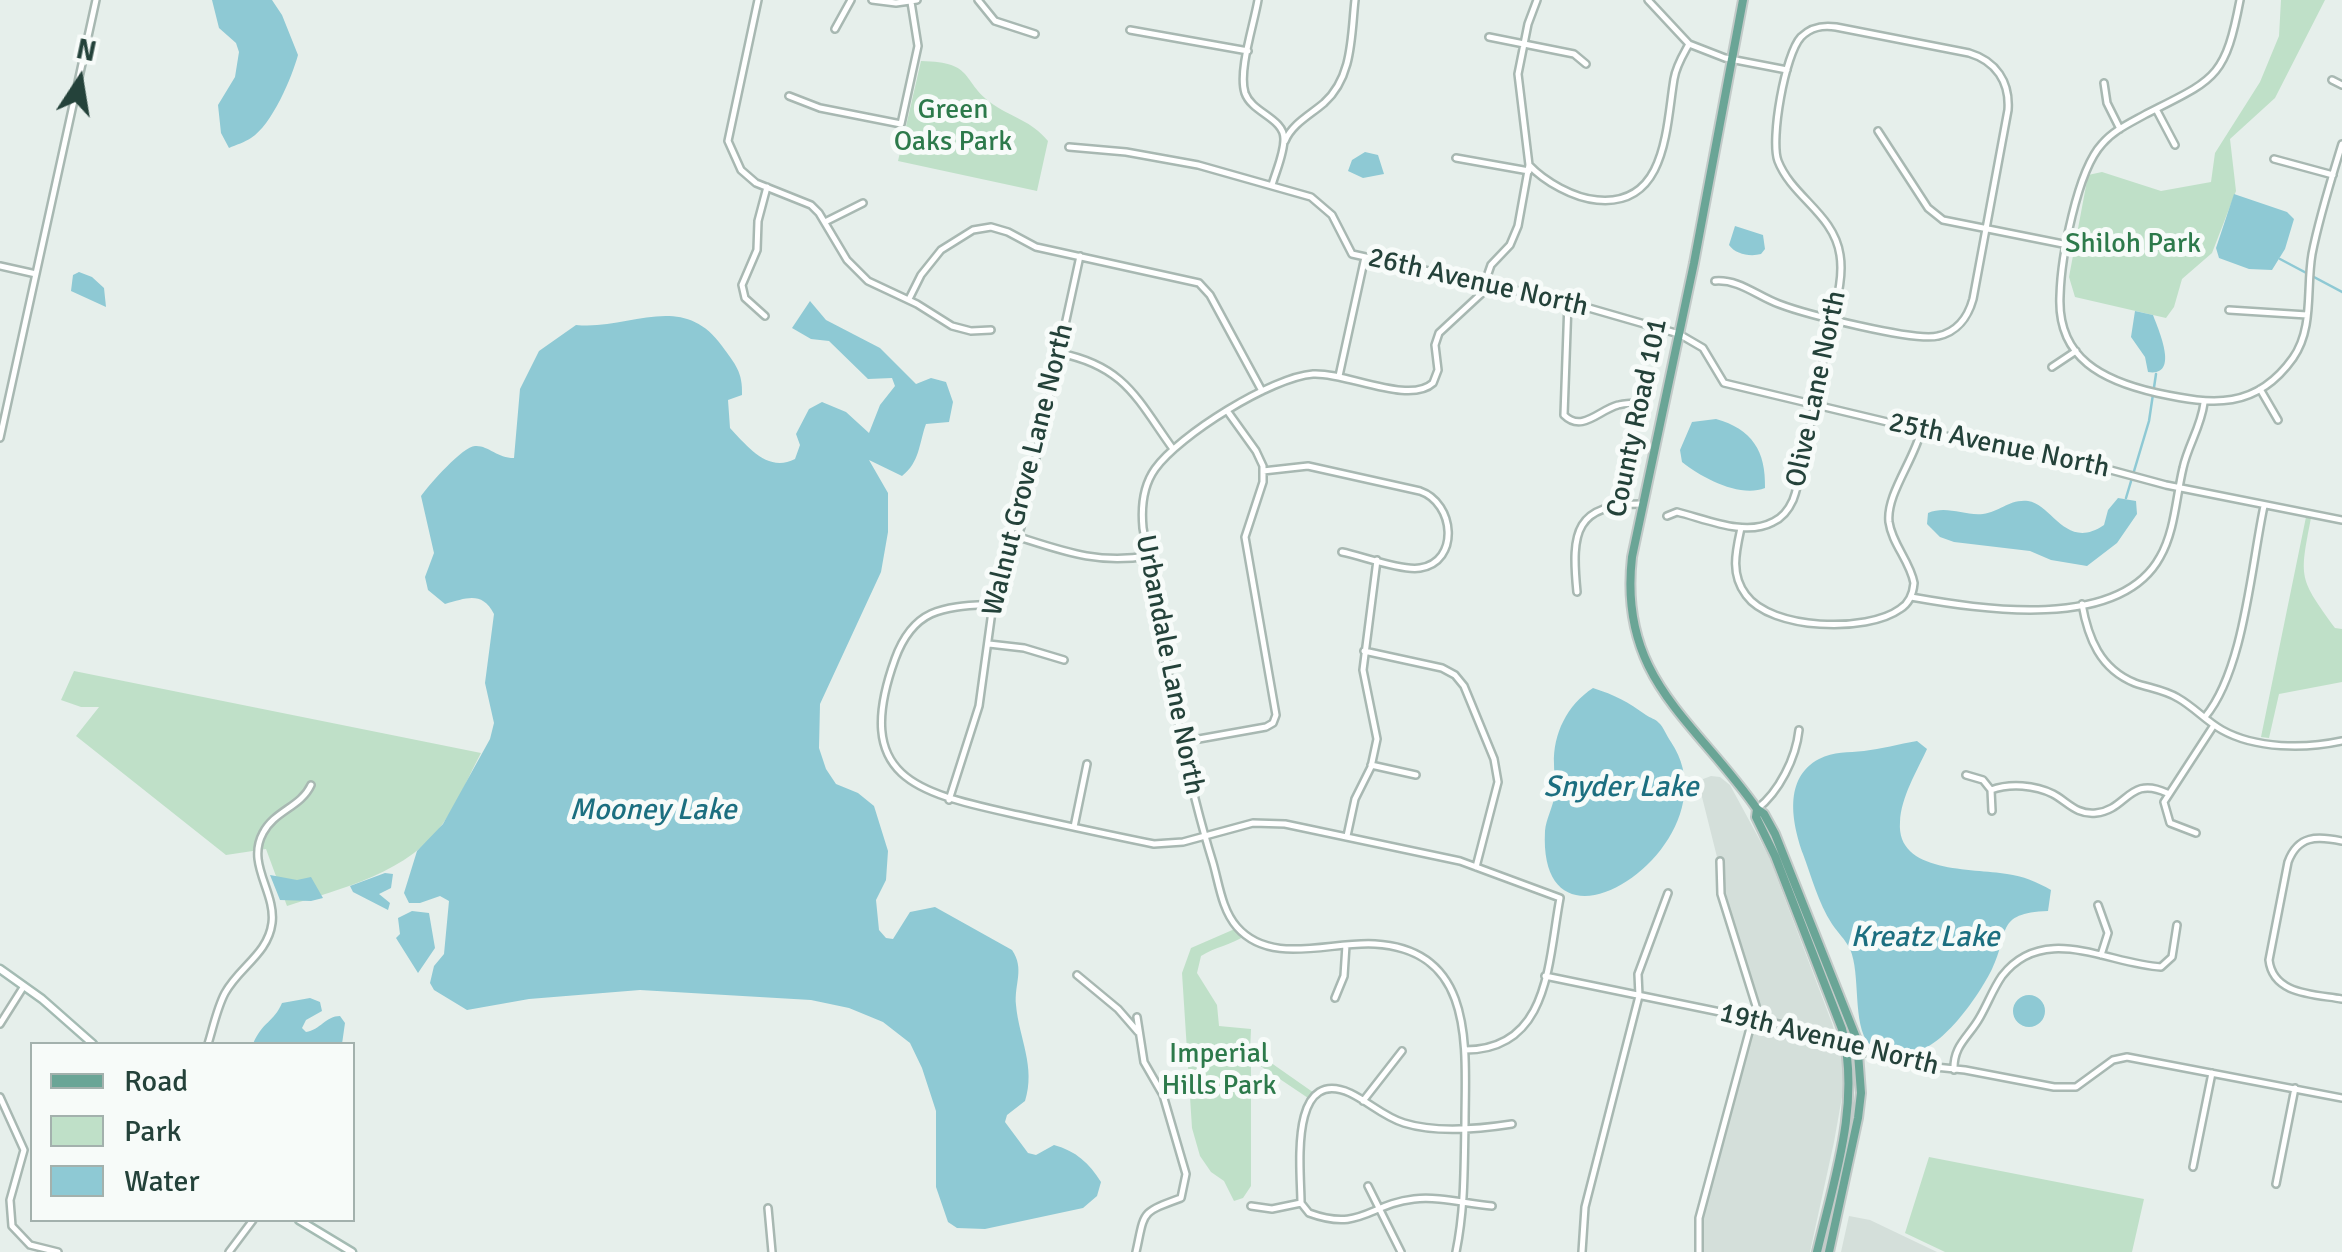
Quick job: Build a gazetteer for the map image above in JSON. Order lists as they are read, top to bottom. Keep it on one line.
{"streets":{"main road":["County Road 101"],"street":["26th Avenue North","Olive Lane North","25th Avenue North","Walnut Grove Lane North","Urbandale Lane North","19th Avenue North"]},"crossings":[["26th Avenue North","County Road 101"],["26th Avenue North","25th Avenue North"],["26th Avenue North","Urbandale Lane North"],["Olive Lane North","25th Avenue North"],["County Road 101","25th Avenue North"],["County Road 101","19th Avenue North"]],"water":["Snyder Lake","Mooney Lake","Kreatz Lake"],"parks":["Green Oaks Park","Shiloh Park","Imperial Hills Park"],"legend":["Road","Park","Water"],"north":"top"}
